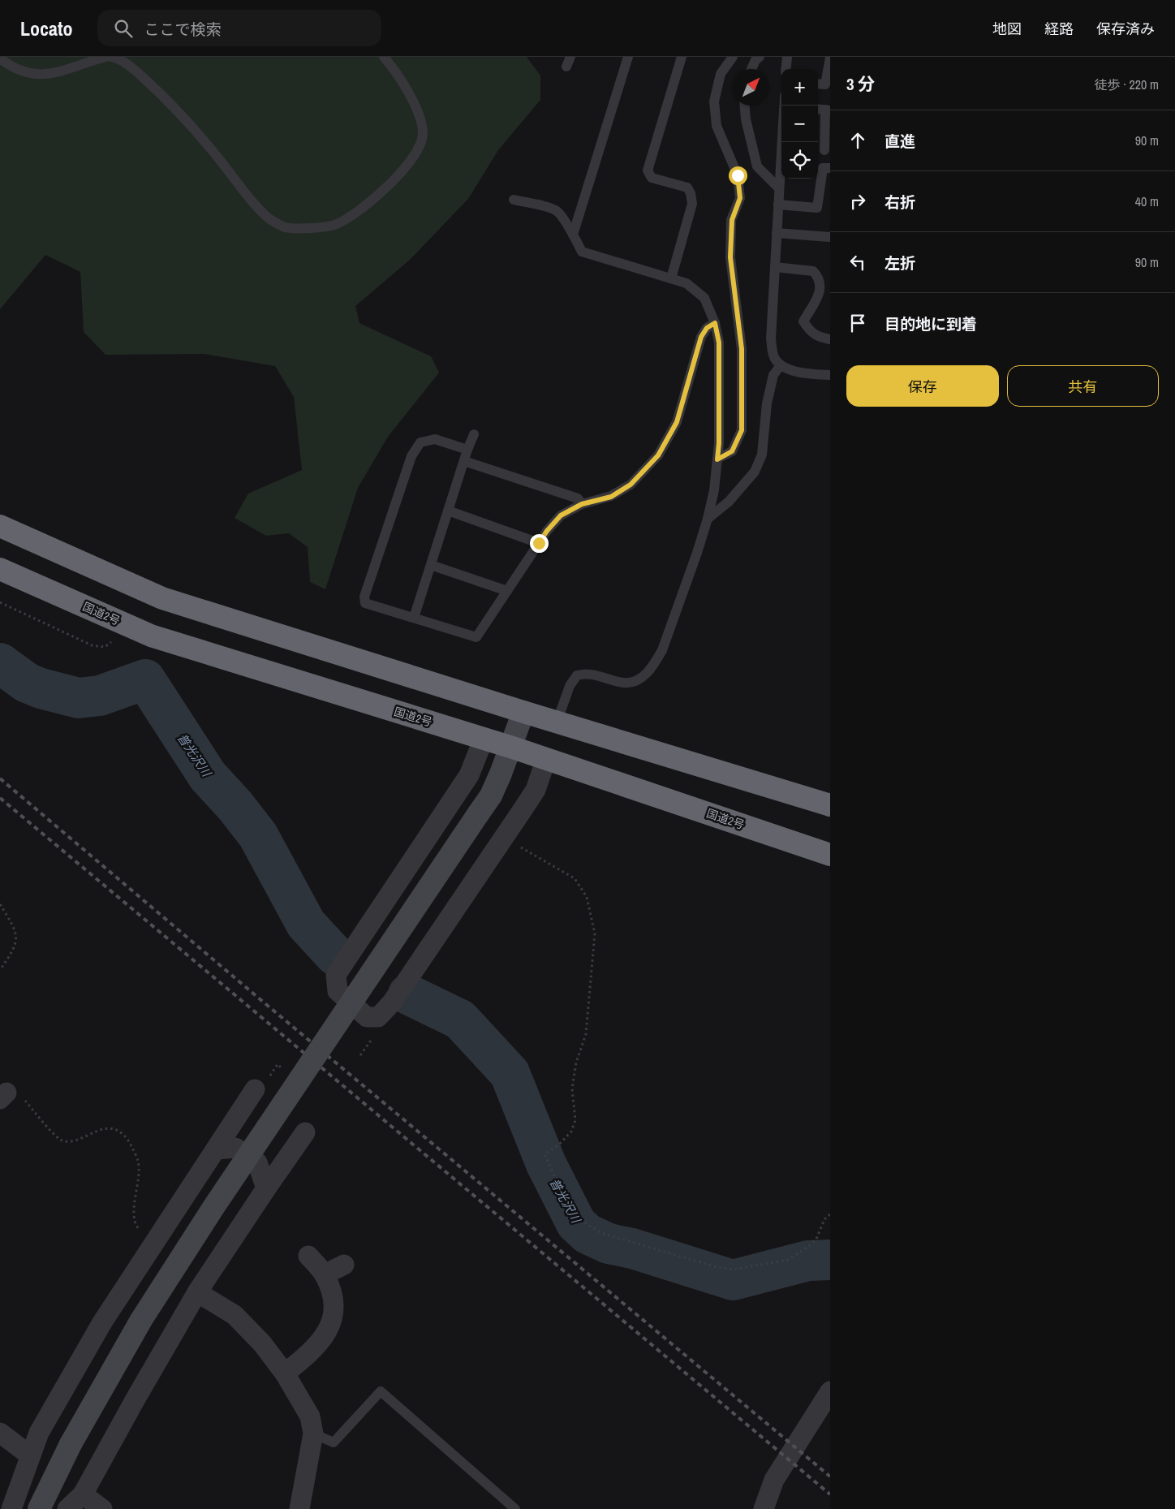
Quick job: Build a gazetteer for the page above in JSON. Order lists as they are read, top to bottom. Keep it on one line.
{"streets":{"highway":["国道2号"]},"water":["普光沢川"],"north":"top right","page":{"header":"Locato","search":"ここで検索","nav":["地図","経路","保存済み"],"heading":["3 分","徒歩 · 220 m"],"map_buttons":["+","−"],"list":[["直進","90 m"],["右折","40 m"],["左折","90 m"],"目的地に到着"],"buttons":["保存","共有"]}}
